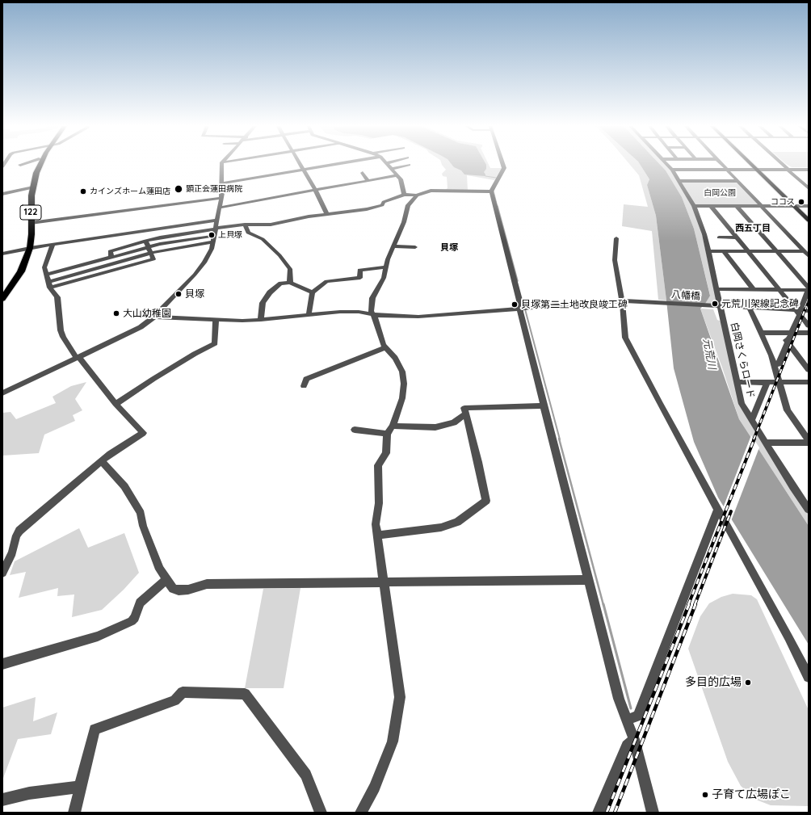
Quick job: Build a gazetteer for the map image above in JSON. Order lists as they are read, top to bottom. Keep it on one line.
{"streets":{"highway":["122"],"street":["八幡橋","白岡さくらロード"]},"crossings":[["八幡橋","白岡さくらロード"]],"districts":["西五丁目","貝塚"],"water":["元荒川"],"parks":["白岡公園"],"places":["顕正会蓮田病院","カインズホーム蓮田店","ココス","上貝塚","貝塚","元荒川架線記念碑","貝塚第二土地改良竣工碑","大山幼稚園","多目的広場","子育て広場ぽこ"]}
